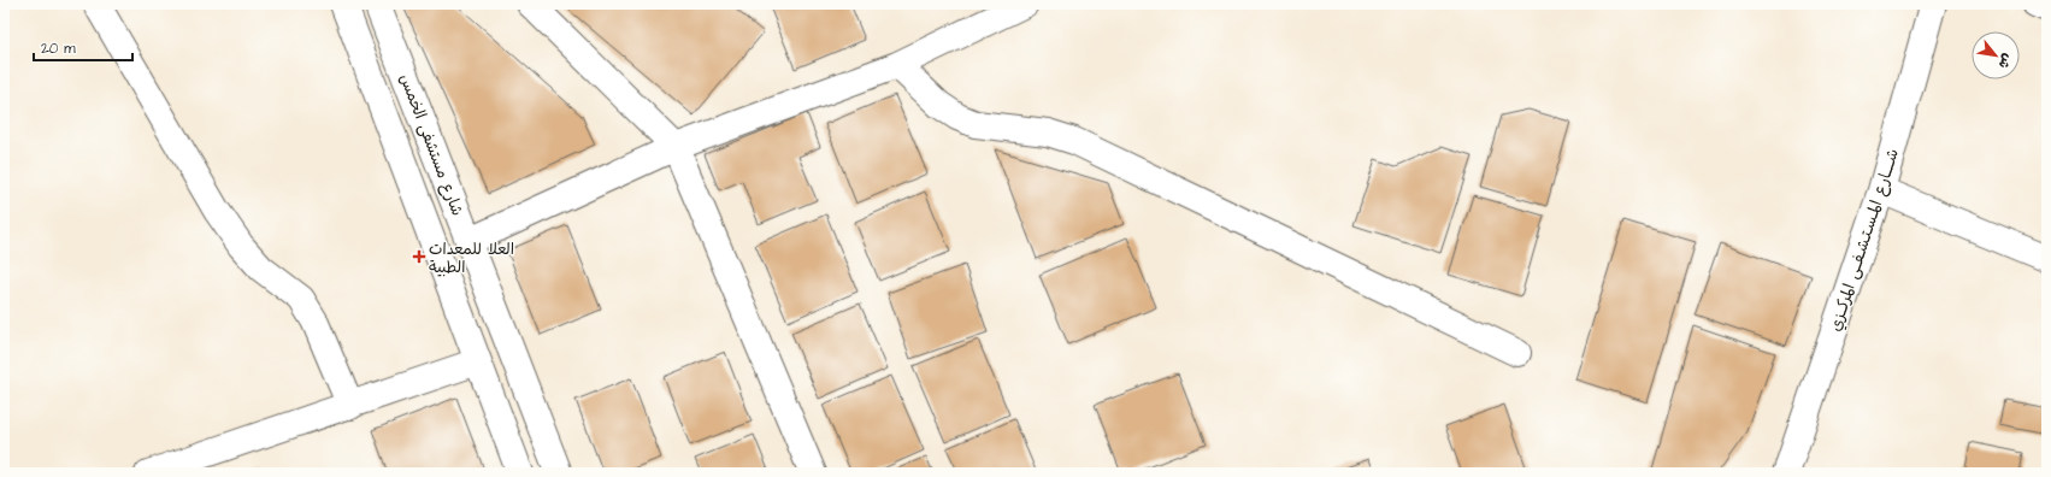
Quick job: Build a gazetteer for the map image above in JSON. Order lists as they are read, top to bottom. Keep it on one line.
{"streets":{"street":["شارع مستشفى الخمس","شــــارع المـسـتـشـفــى المركــزي"]},"places":{"health":["العلا للمعدات الطبية"]},"scale_bar":"20 m","north":"bottom right"}
